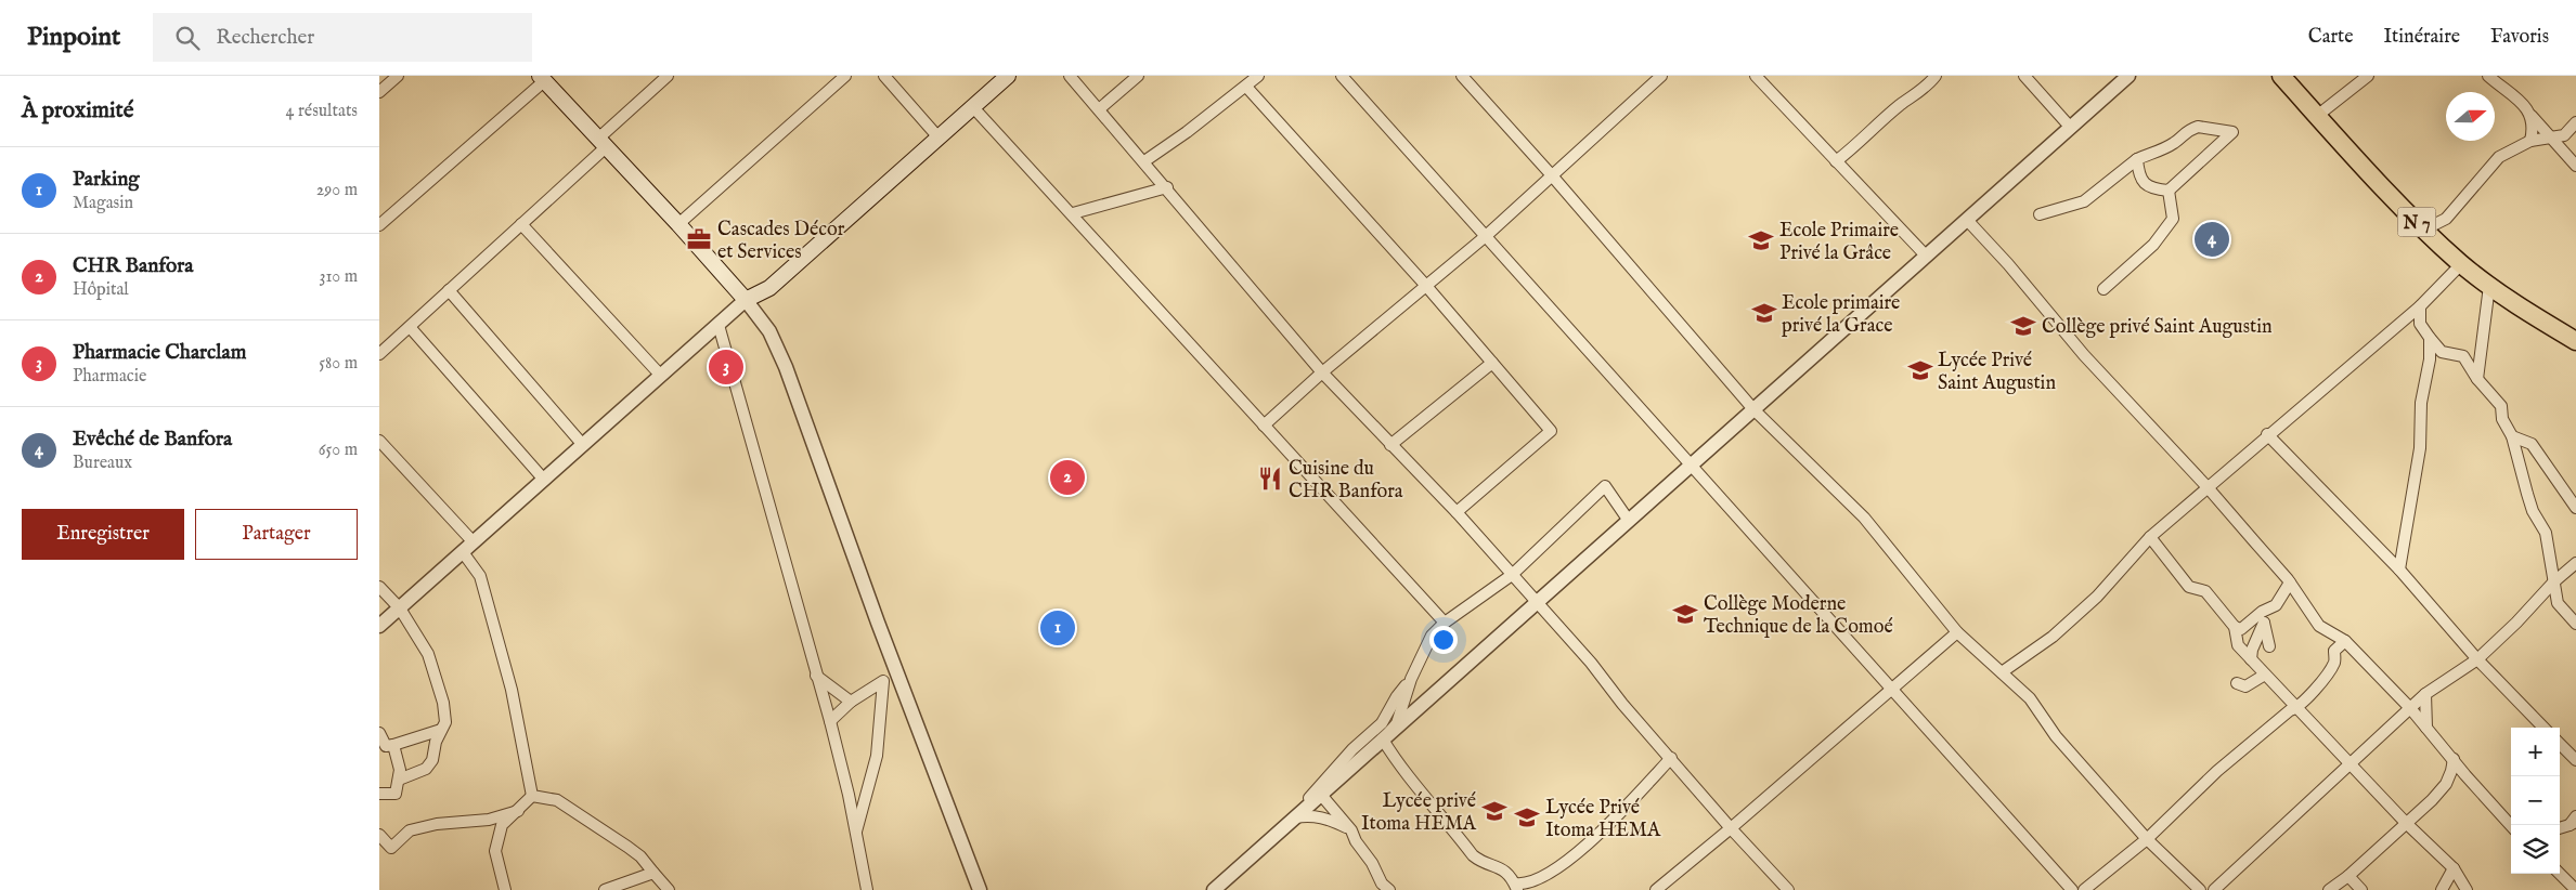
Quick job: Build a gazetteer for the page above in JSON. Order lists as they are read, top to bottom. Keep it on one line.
{"streets":{"highway":["N 7"]},"places":{"office":["Cascades Décor et Services"],"school or university":["Ecole Primaire Privé la Grâce","Ecole primaire privé la Grace","Collège privé Saint Augustin","Lycée Privé Saint Augustin","Collège Moderne Technique de la Comoé","Lycée privé Itoma HEMA","Lycée Privé Itoma HEMA"],"restaurant":["Cuisine du CHR Banfora"]},"north":"right","page":{"header":"Pinpoint","search":"Rechercher","nav":["Carte","Itinéraire","Favoris"],"heading":["À proximité","4 résultats"],"list":[{"mark":"1","name":"Parking","note":"Magasin","value":"290 m"},{"mark":"2","name":"CHR Banfora","note":"Hôpital","value":"310 m"},{"mark":"3","name":"Pharmacie Charclam","note":"Pharmacie","value":"580 m"},{"mark":"4","name":"Evêché de Banfora","note":"Bureaux","value":"650 m"}],"pins":["4","3","2","1"],"buttons":["Enregistrer","Partager"],"map_buttons":["+","−"]}}
